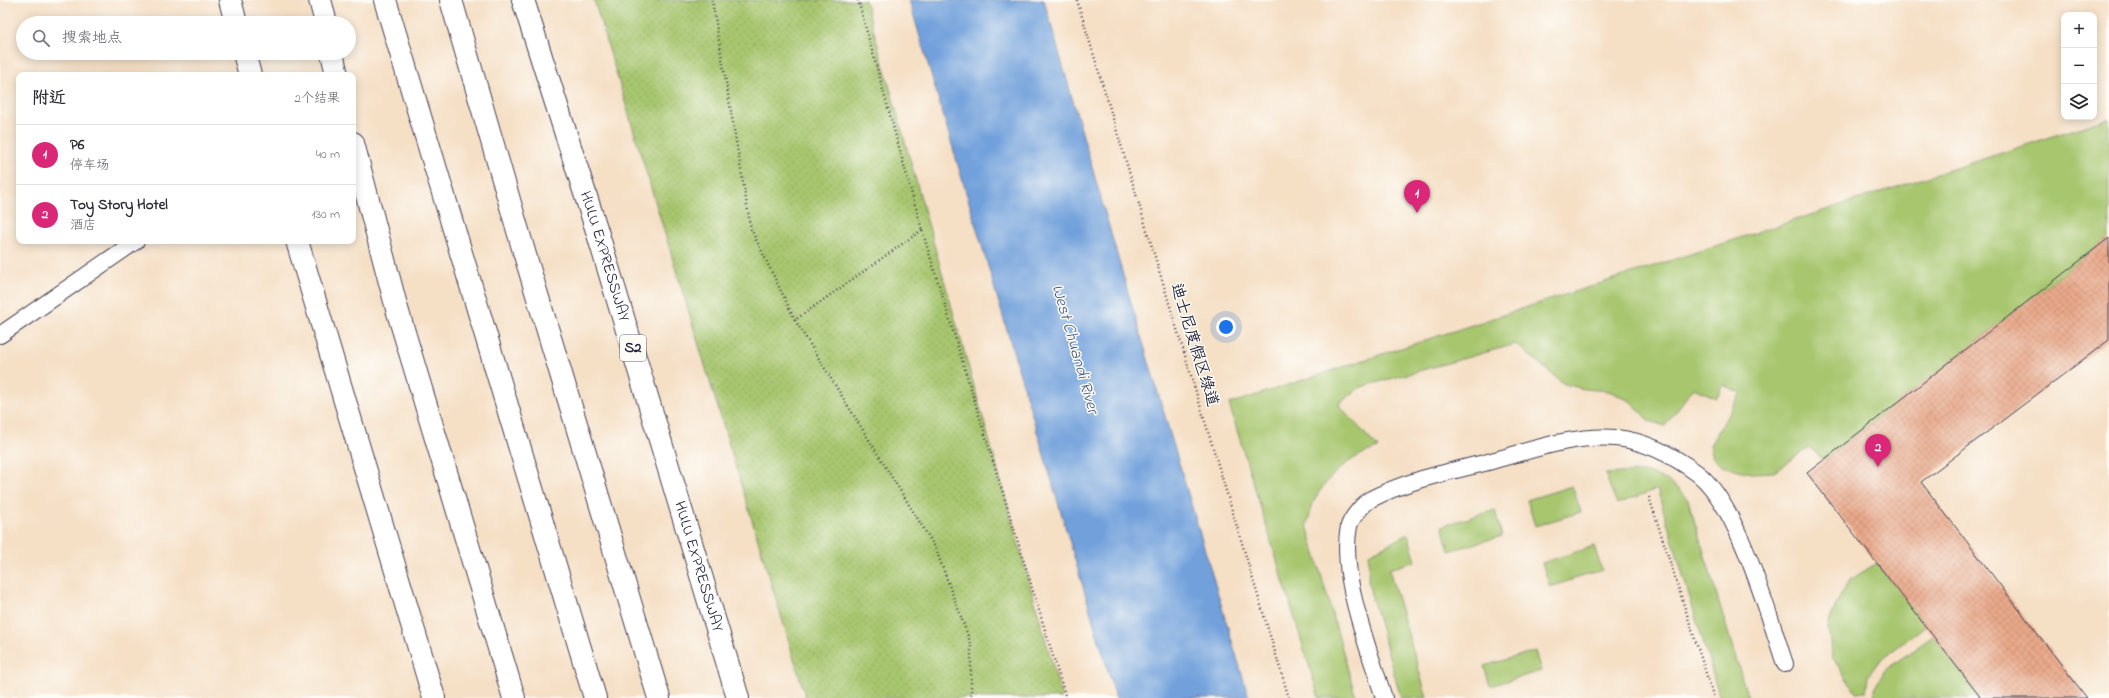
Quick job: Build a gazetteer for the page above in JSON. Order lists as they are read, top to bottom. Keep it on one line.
{"streets":{"main road":["HULU EXPRESSWAY","S2"],"path":["迪士尼度假区绿道"]},"water":["West Chuandi River"],"page":{"map_buttons":["+","−"],"search":"搜索地点","heading":["附近","2个结果"],"list":[{"mark":"1","name":"P6","note":"停车场","value":"40 m"},{"mark":"2","name":"Toy Story Hotel","note":"酒店","value":"130 m"}],"pins":["1","2"]}}
